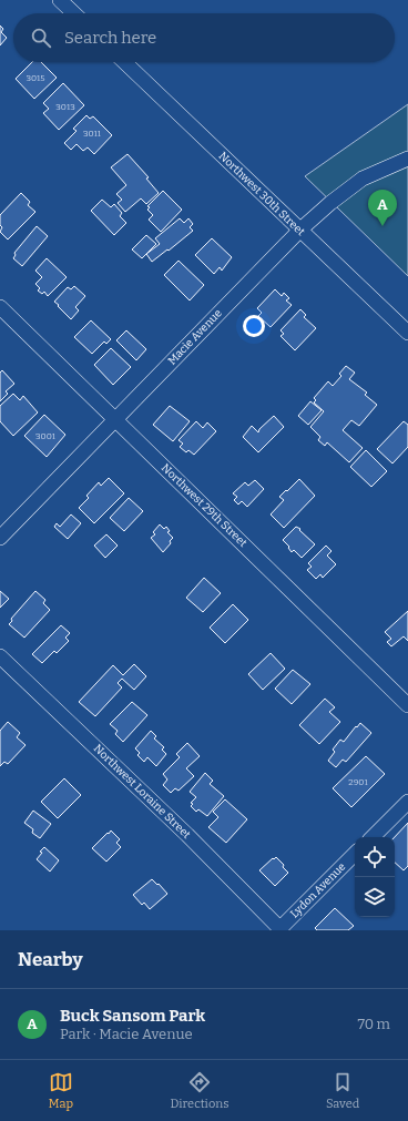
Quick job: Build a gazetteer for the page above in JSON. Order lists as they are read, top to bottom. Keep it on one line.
{"streets":{"street":["Northwest 30th Street","Macie Avenue","Northwest 29th Street","Northwest Loraine Street","Lydon Avenue"]},"crossings":[["Northwest 30th Street","Macie Avenue"],["Macie Avenue","Northwest 29th Street"],["Northwest Loraine Street","Lydon Avenue"]],"house_numbers":["3015","3013","3011","3001","2901"],"page":{"search":"Search here","pins":"A","heading":"Nearby","list":[{"mark":"A","name":"Buck Sansom Park","note":"Park · Macie Avenue","value":"70 m"}],"nav":["Map","Directions","Saved"]}}
